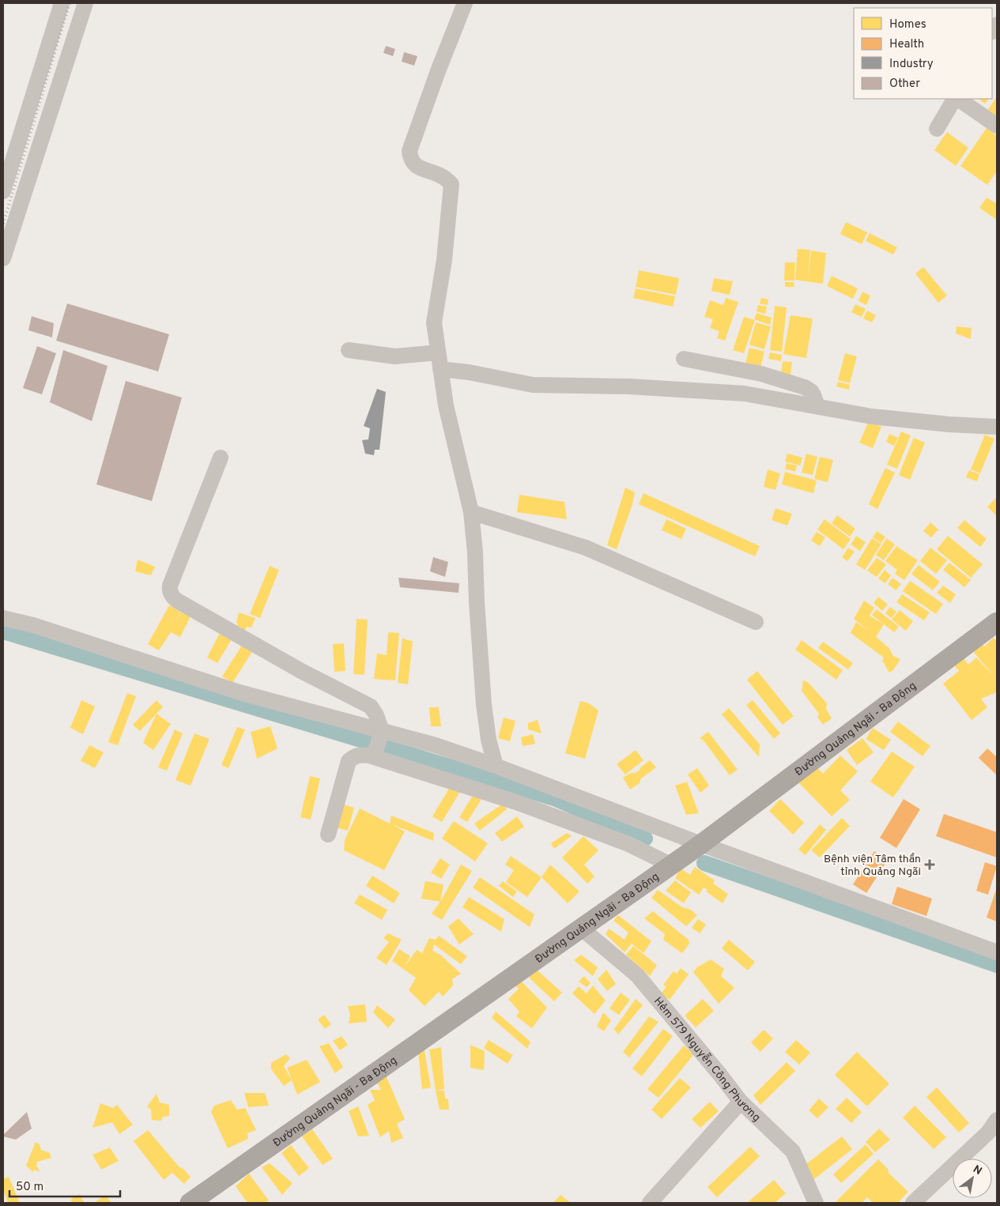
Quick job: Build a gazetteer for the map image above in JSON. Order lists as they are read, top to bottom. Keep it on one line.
{"streets":{"main road":["Đường Quảng Ngãi - Ba Động"],"street":["Hẻm 579 Nguyễn Công Phương"]},"crossings":[["Đường Quảng Ngãi - Ba Động","Hẻm 579 Nguyễn Công Phương"]],"places":{"health":["Bệnh viện Tâm thần tỉnh Quảng Ngãi"]},"legend":["Homes","Health","Industry","Other"],"scale_bar":"50 m","north":"top right"}
